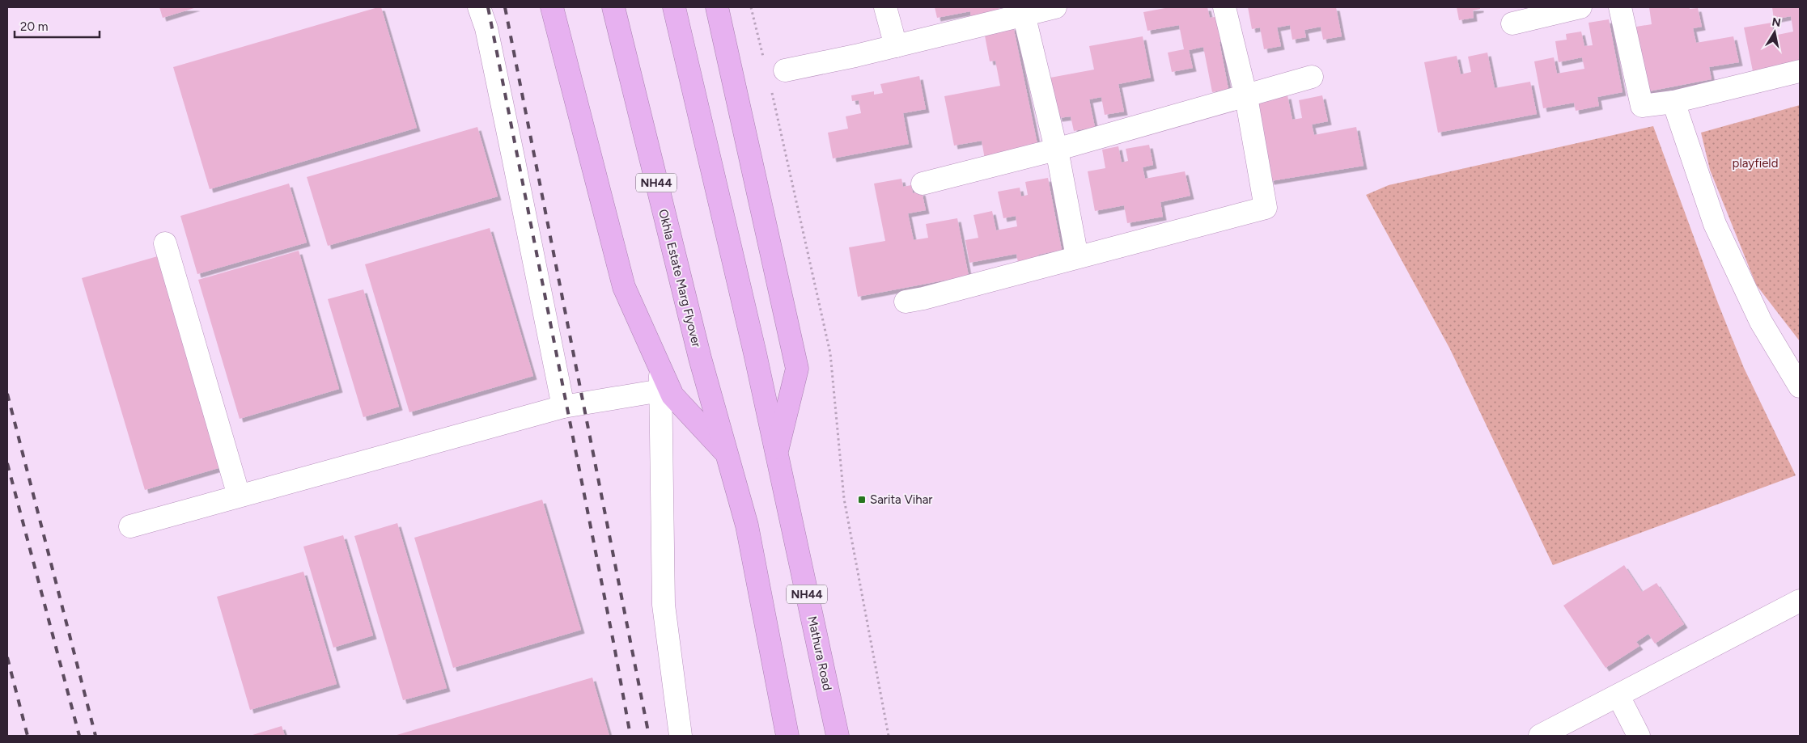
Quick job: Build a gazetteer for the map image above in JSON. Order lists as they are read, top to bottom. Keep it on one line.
{"streets":{"highway":["NH44","Okhla Estate Marg Flyover","Mathura Road"]},"crossings":[["NH44","Okhla Estate Marg Flyover"],["NH44","Mathura Road"]],"parks":["playfield"],"places":{"transit":["Sarita Vihar"]},"scale_bar":"20 m","north":"top"}
